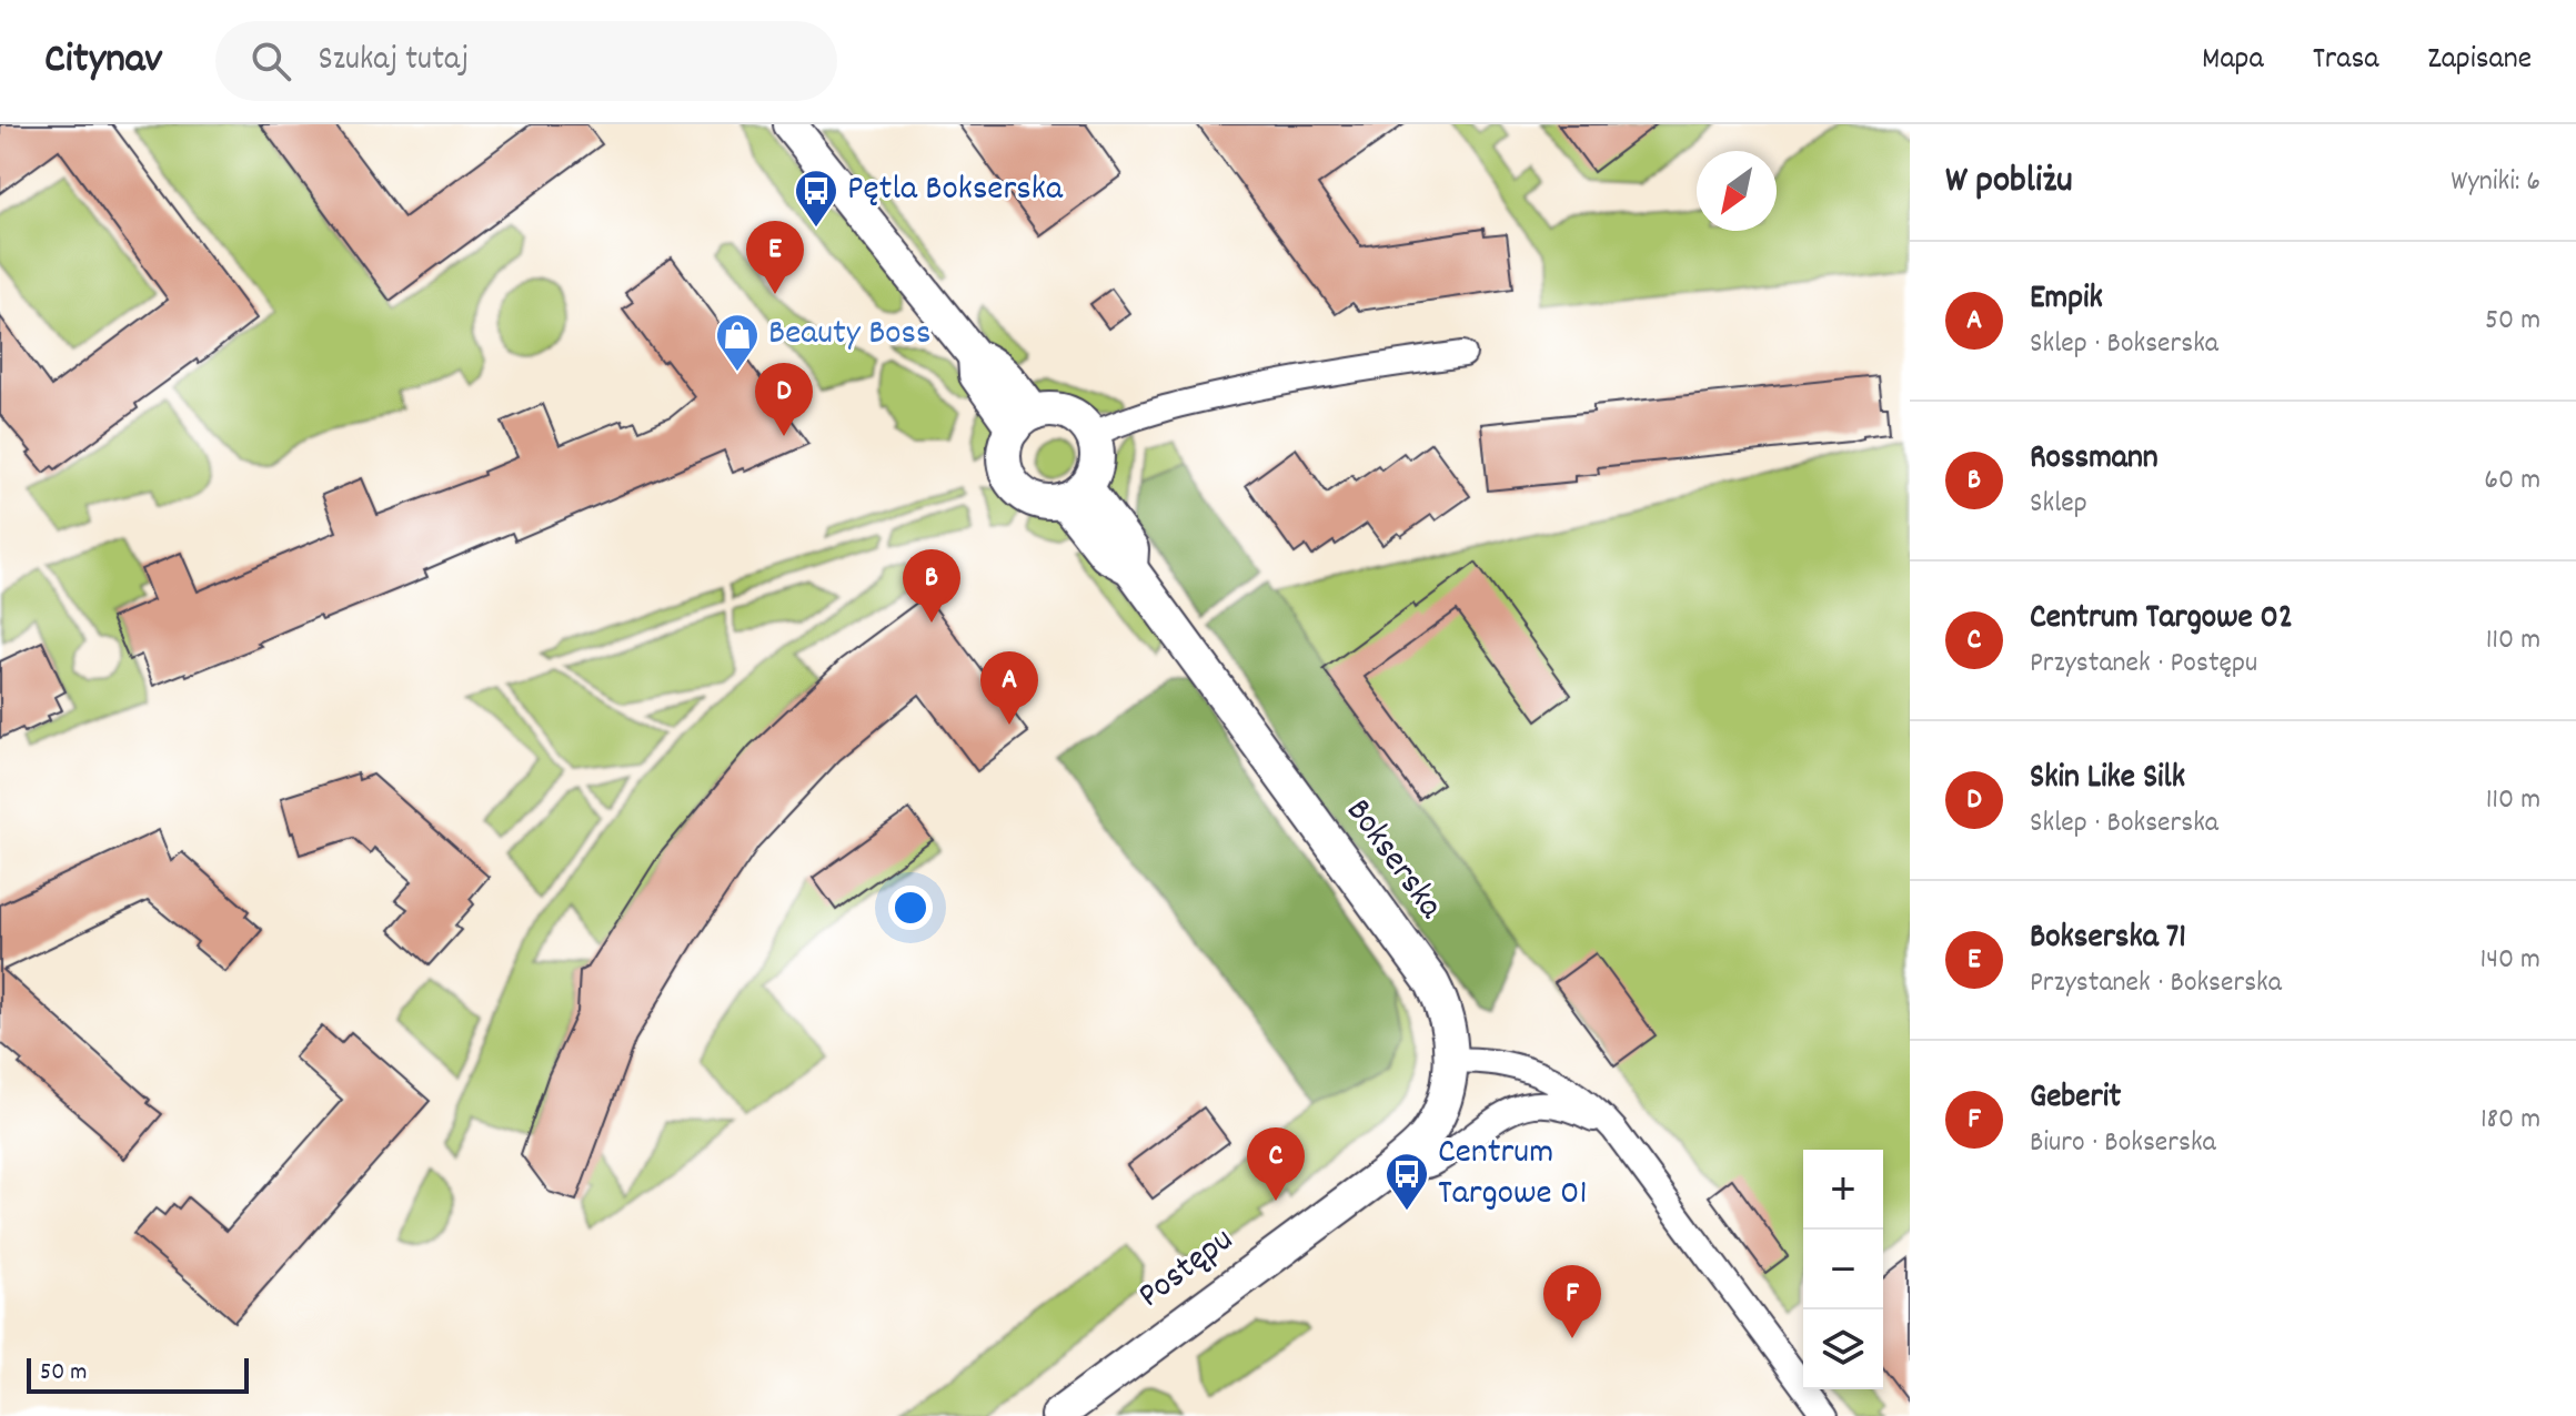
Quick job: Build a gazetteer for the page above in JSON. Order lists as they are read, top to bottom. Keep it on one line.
{"streets":{"street":["Bokserska","Postępu"]},"crossings":[["Bokserska","Postępu"]],"places":{"bus stop":["Pętla Bokserska","Centrum Targowe 01"],"shop":["Beauty Boss"]},"scale_bar":"50 m","north":"bottom left","page":{"header":"Citynav","search":"Szukaj tutaj","nav":["Mapa","Trasa","Zapisane"],"heading":["W pobliżu","Wyniki: 6"],"pins":["E","D","B","A","C","F"],"list":[{"mark":"A","name":"Empik","note":"Sklep · Bokserska","value":"50 m"},{"mark":"B","name":"Rossmann","note":"Sklep","value":"60 m"},{"mark":"C","name":"Centrum Targowe 02","note":"Przystanek · Postępu","value":"110 m"},{"mark":"D","name":"Skin Like Silk","note":"Sklep · Bokserska","value":"110 m"},{"mark":"E","name":"Bokserska 71","note":"Przystanek · Bokserska","value":"140 m"},{"mark":"F","name":"Geberit","note":"Biuro · Bokserska","value":"180 m"}],"map_buttons":["+","−"],"scale":"50 m"}}
